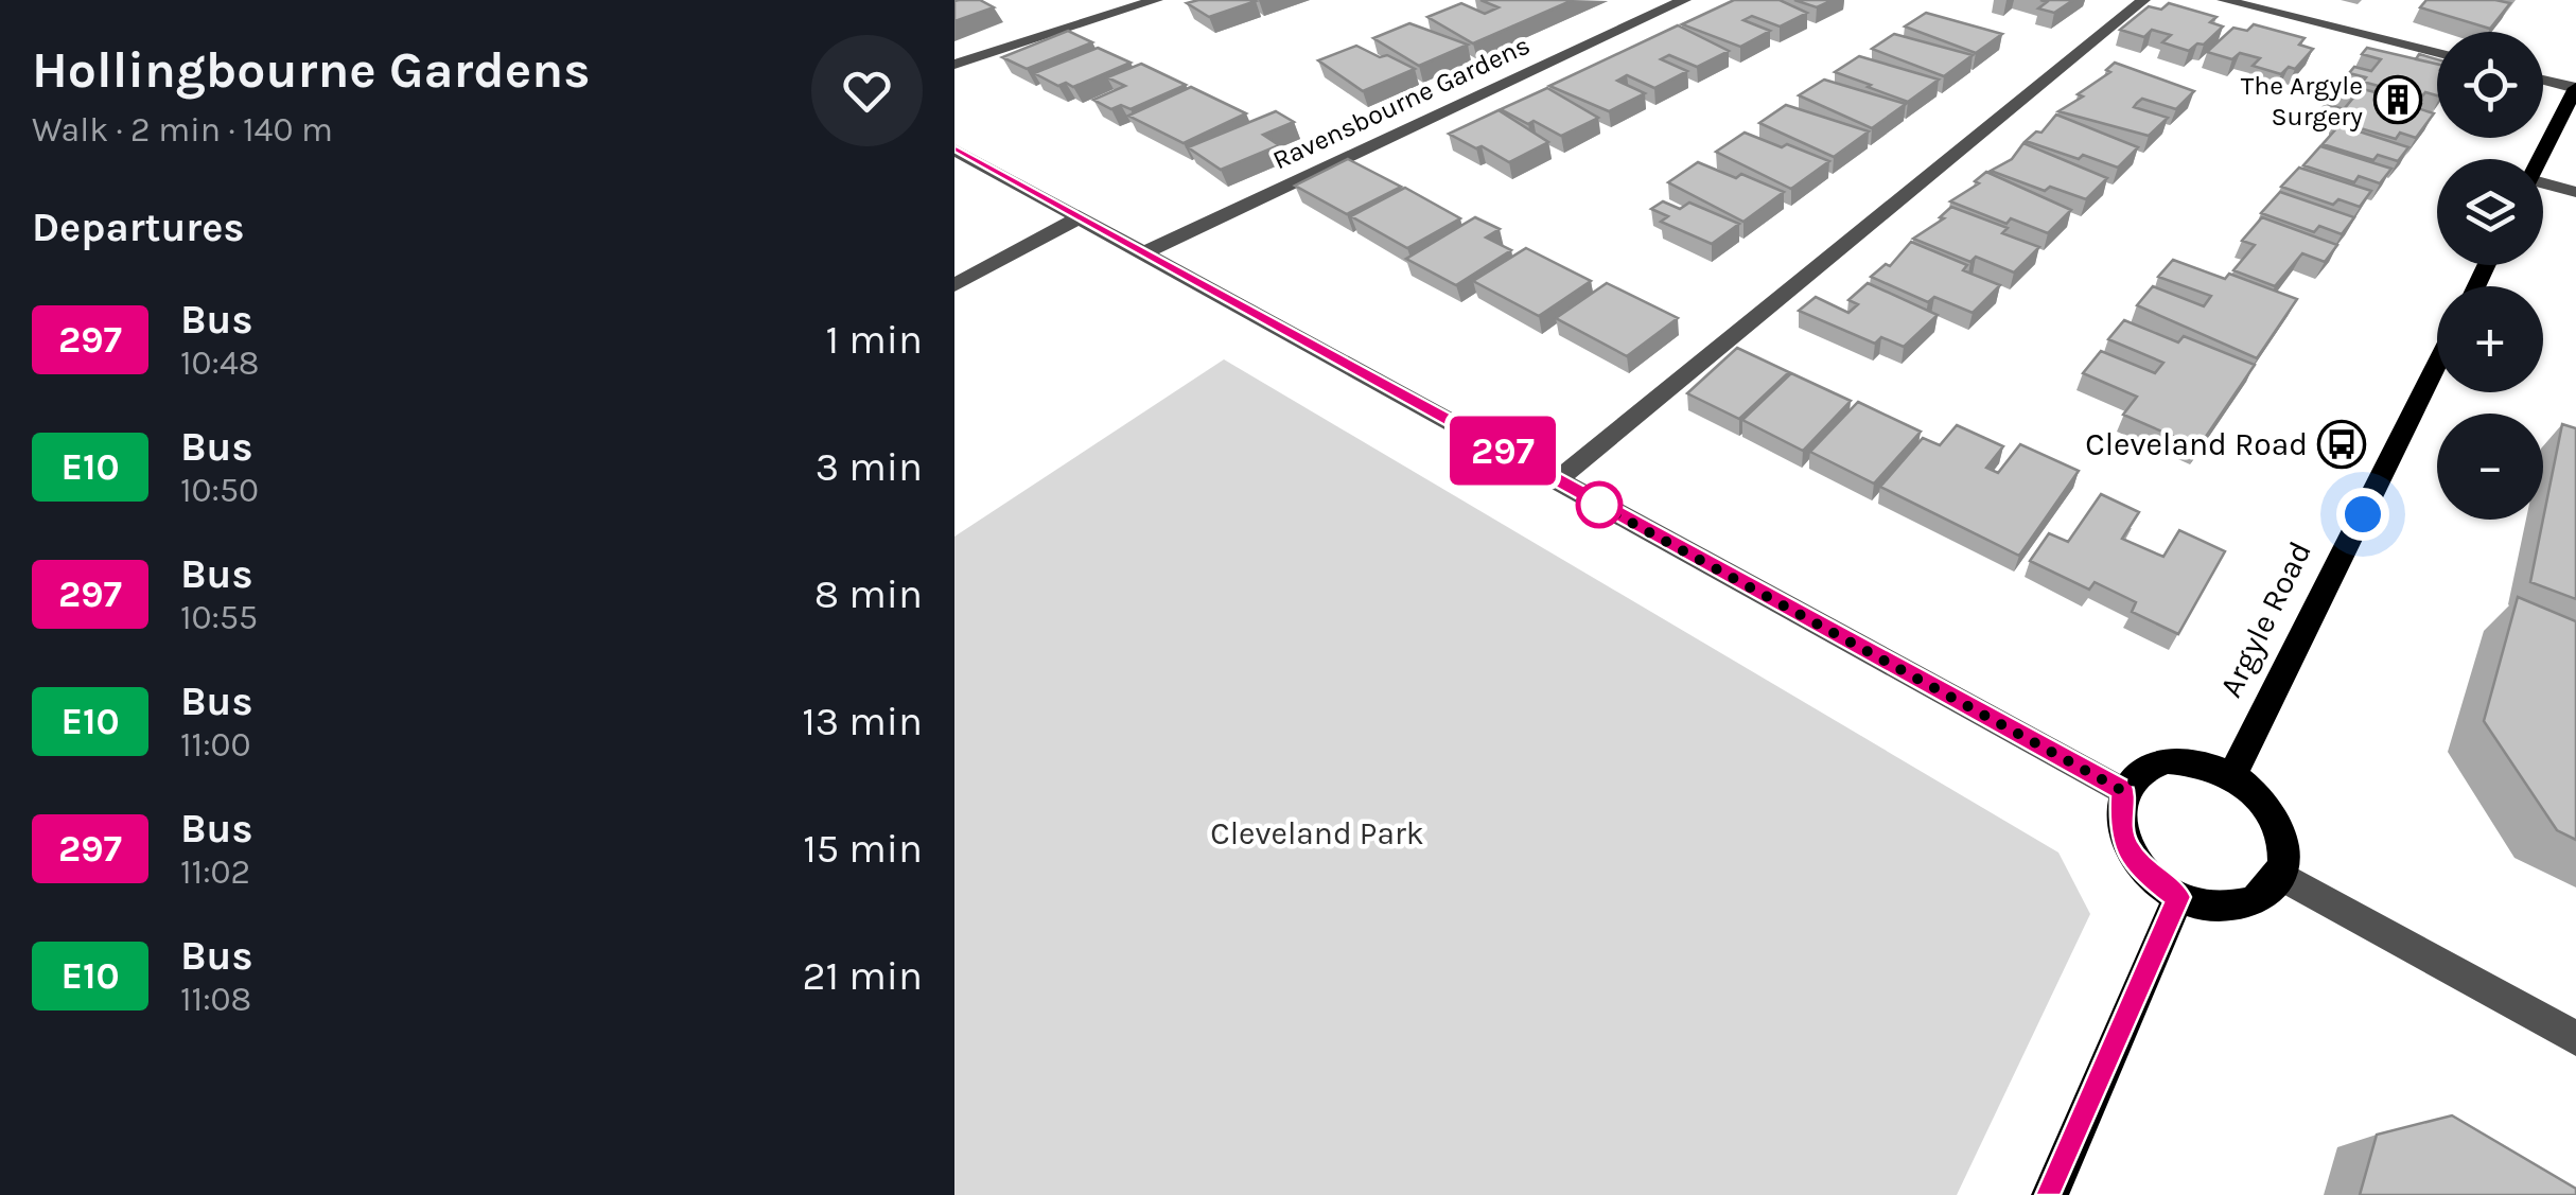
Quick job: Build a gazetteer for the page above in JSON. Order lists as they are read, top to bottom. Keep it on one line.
{"streets":{"main road":["Argyle Road"],"street":["Ravensbourne Gardens"]},"parks":["Cleveland Park"],"places":{"building":["The Argyle Surgery"],"bus stop":["Cleveland Road"]},"lines":["bus line 297"],"page":{"heading":[["Hollingbourne Gardens","Walk · 2 min · 140 m"],"Departures"],"on_map":"297","map_buttons":["+","−"],"list":[{"mark":"297","name":"Bus","note":"10:48","value":"1 min"},{"mark":"E10","name":"Bus","note":"10:50","value":"3 min"},{"mark":"297","name":"Bus","note":"10:55","value":"8 min"},{"mark":"E10","name":"Bus","note":"11:00","value":"13 min"},{"mark":"297","name":"Bus","note":"11:02","value":"15 min"},{"mark":"E10","name":"Bus","note":"11:08","value":"21 min"}]}}
